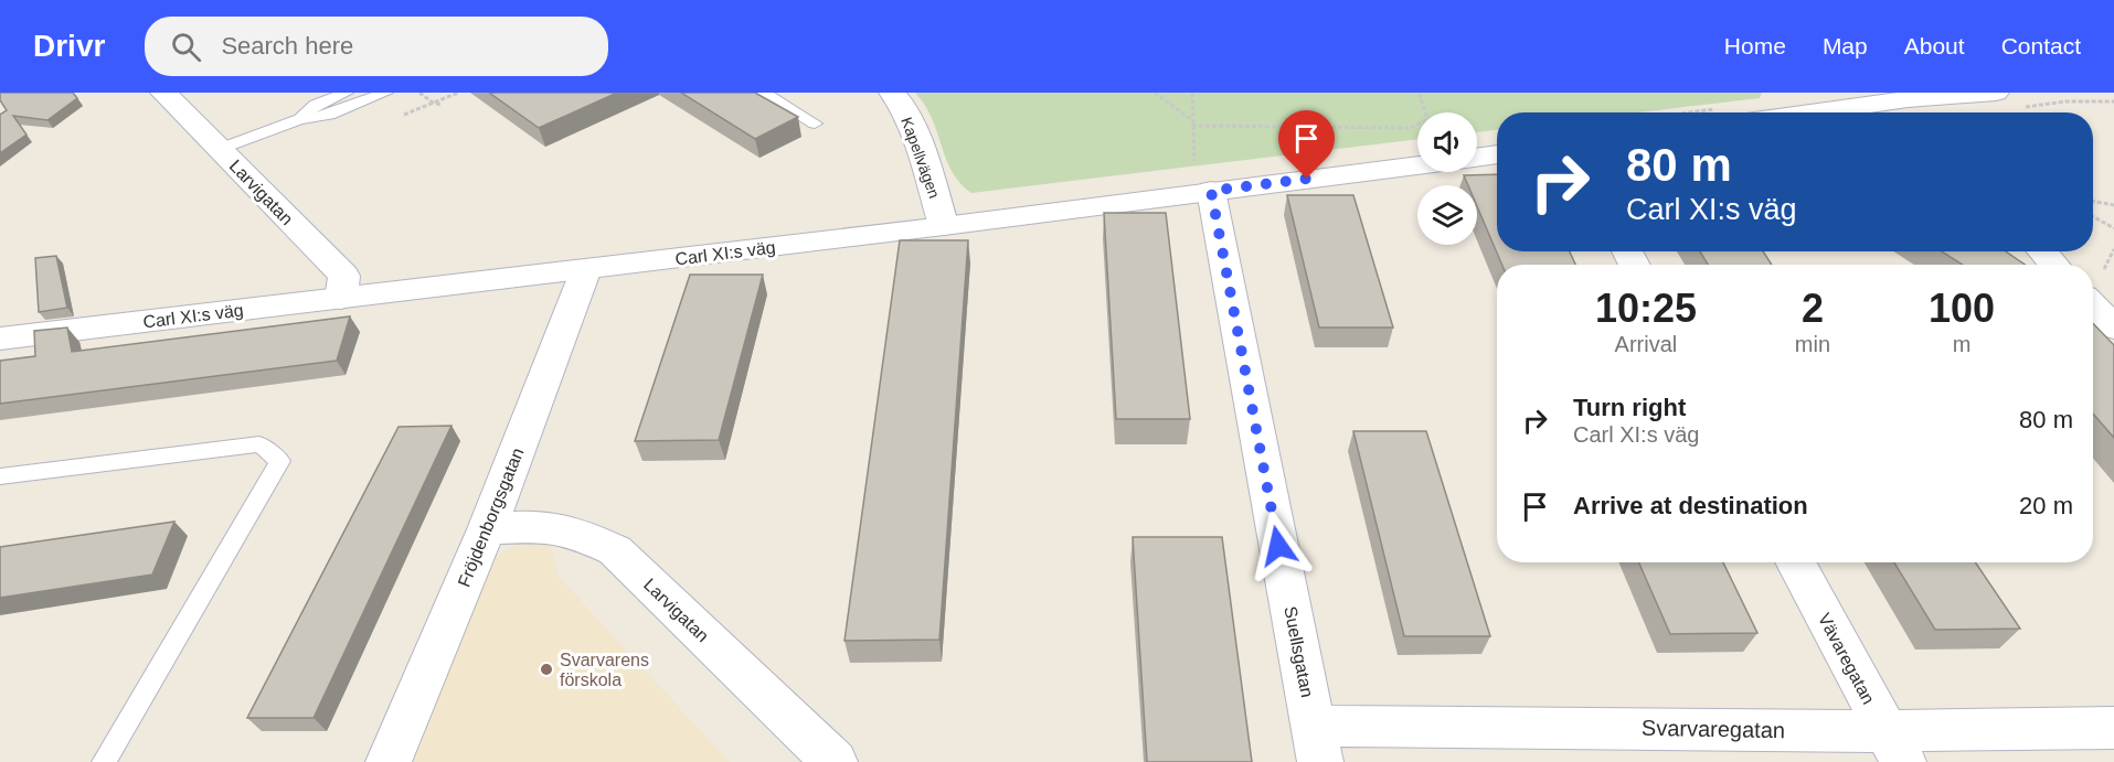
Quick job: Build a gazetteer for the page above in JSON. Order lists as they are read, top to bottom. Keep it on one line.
{"streets":{"street":["Kapellvägen","Larvigatan","Carl XI:s väg","Fröjdenborgsgatan","Suellsgatan","Vävaregatan","Svarvaregatan"]},"crossings":[["Kapellvägen","Carl XI:s väg"],["Larvigatan","Carl XI:s väg"],["Larvigatan","Fröjdenborgsgatan"],["Carl XI:s väg","Fröjdenborgsgatan"],["Carl XI:s väg","Suellsgatan"],["Suellsgatan","Svarvaregatan"],["Vävaregatan","Svarvaregatan"]],"places":["Svarvarens förskola"],"page":{"header":"Drivr","search":"Search here","nav":["Home","Map","About","Contact"],"turn":["80 m","Carl XI:s väg"],"eta":["10:25","Arrival","2","min","100","m"],"list":[{"name":"Turn right","note":"Carl XI:s väg","value":"80 m"},{"name":"Arrive at destination","value":"20 m"}]}}
